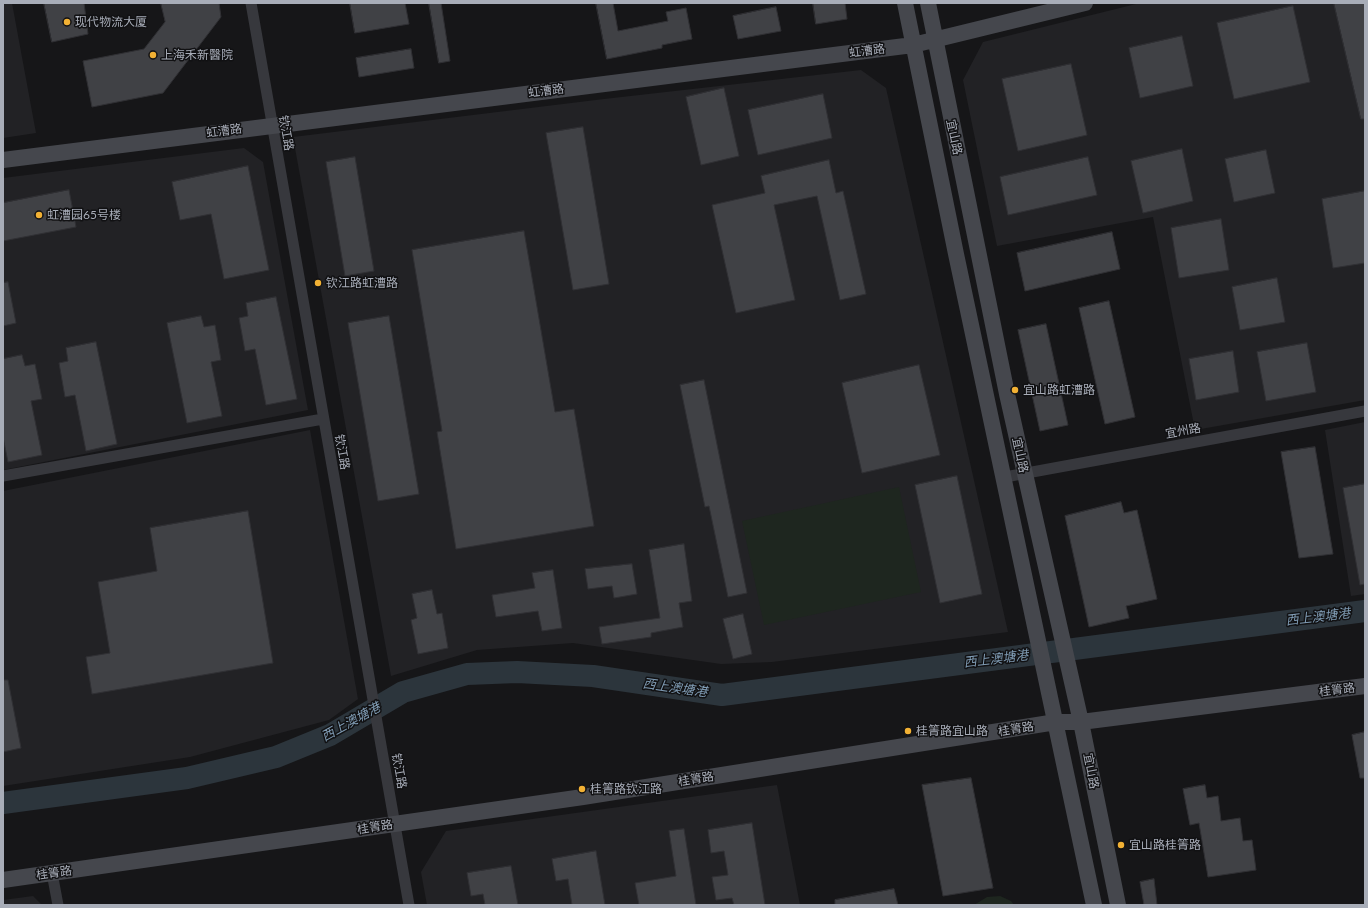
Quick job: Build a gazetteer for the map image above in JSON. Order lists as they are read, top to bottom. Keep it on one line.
{"streets":{"main road":["虹漕路","宜山路","桂箐路"],"street":["钦江路","宜州路"]},"crossings":[["虹漕路","钦江路"],["虹漕路","宜山路"],["钦江路","桂箐路"],["宜山路","宜州路"],["宜山路","桂箐路"]],"water":["西上澳塘港"],"places":["现代物流大厦","上海禾新醫院","虹漕园65号楼","钦江路虹漕路","宜山路虹漕路","桂箐路宜山路","桂箐路钦江路","宜山路桂箐路"]}
